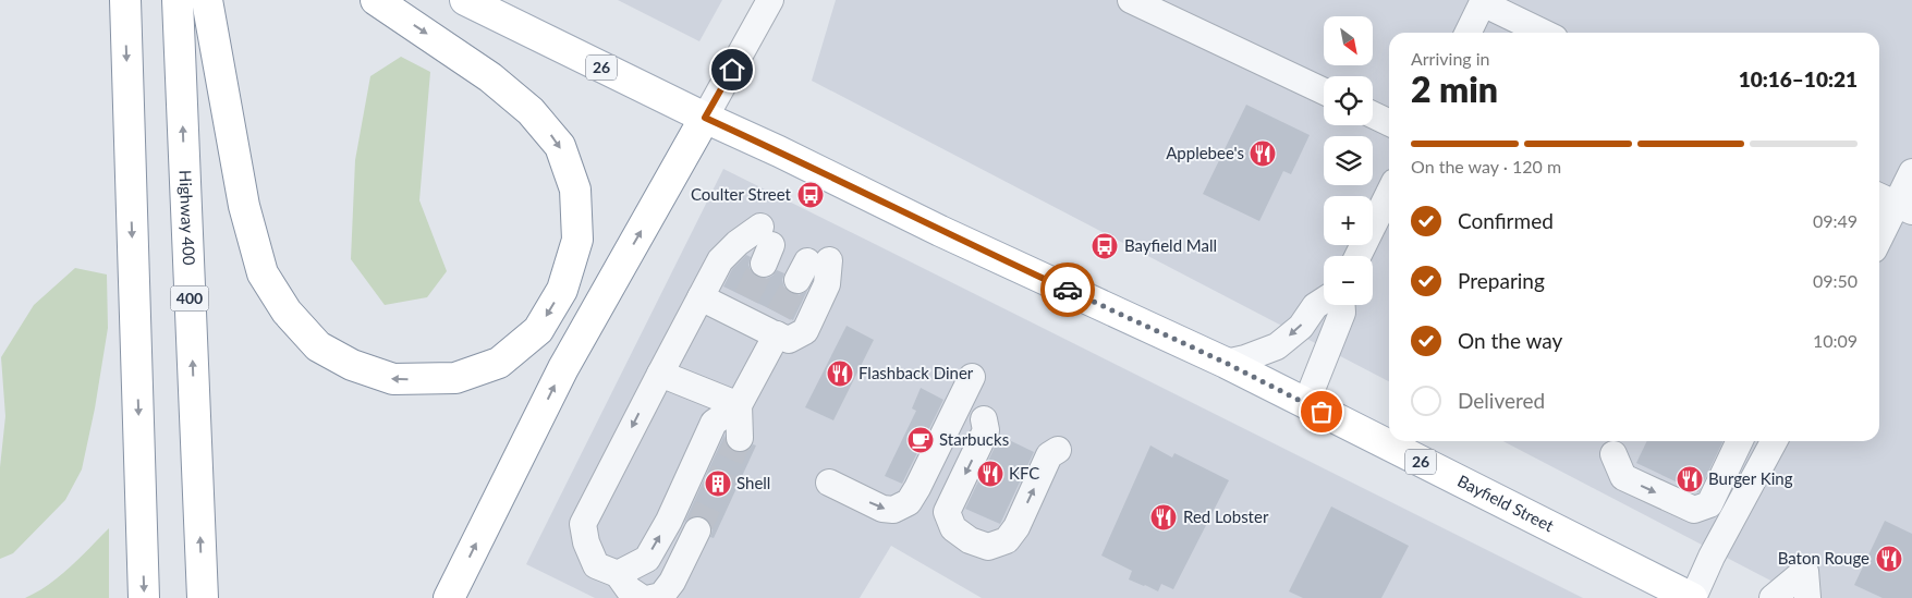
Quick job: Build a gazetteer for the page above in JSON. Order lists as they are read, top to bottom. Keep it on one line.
{"streets":{"main road":["26","Highway 400","400","Bayfield Street"]},"places":{"restaurant":["Applebee's","Flashback Diner","KFC","Burger King","Red Lobster","Baton Rouge"],"bus stop":["Coulter Street","Bayfield Mall"],"cafe":["Starbucks"],"building":["Shell"]},"north":"bottom right","page":{"map_buttons":["+","−"],"heading":["2 min","Arriving in","10:16–10:21"],"bar":"On the way · 120 m","list":[["Confirmed","09:49"],["Preparing","09:50"],["On the way","10:09"],"Delivered"]}}
